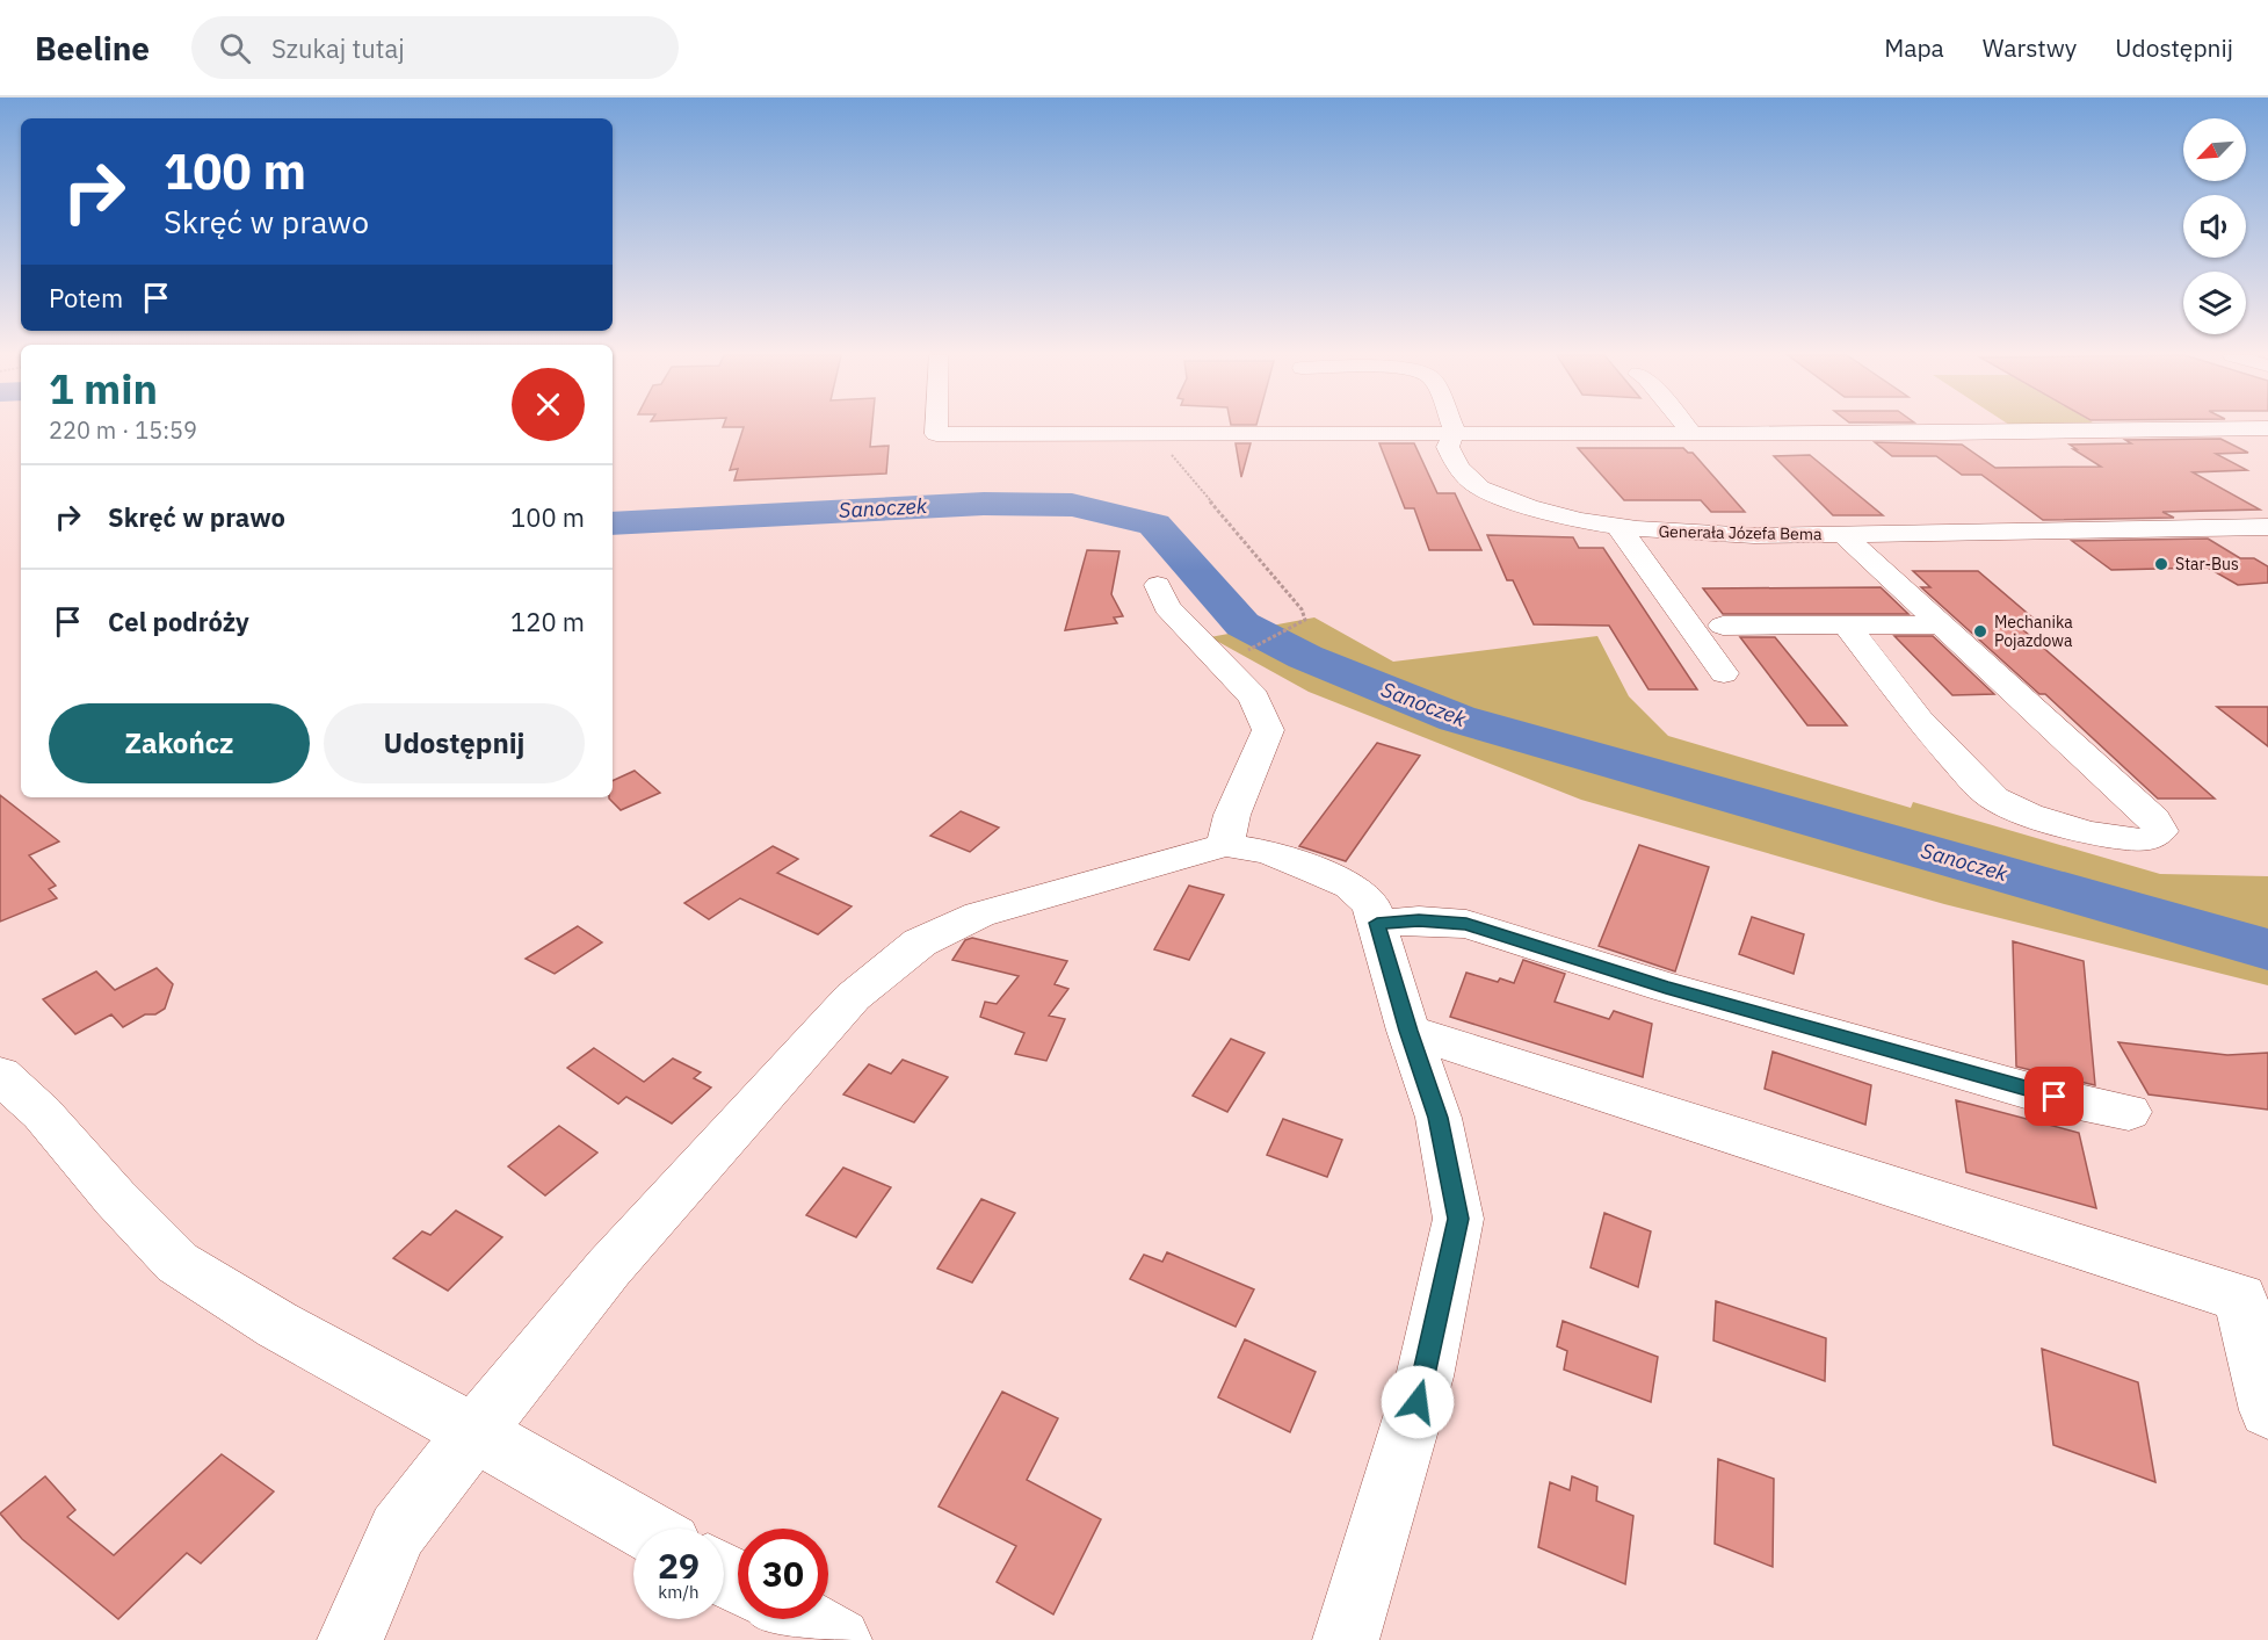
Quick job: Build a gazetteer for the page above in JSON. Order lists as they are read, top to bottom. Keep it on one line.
{"streets":{"street":["Generała Józefa Bema"]},"water":["Sanoczek"],"places":["Star-Bus","Mechanika Pojazdowa"],"north":"bottom left","page":{"header":"Beeline","search":"Szukaj tutaj","nav":["Mapa","Warstwy","Udostępnij"],"turn":["100 m","Skręć w prawo"],"then":"Potem","heading":["1 min","220 m · 15:59"],"list":[{"name":"Skręć w prawo","value":"100 m"},{"name":"Cel podróży","value":"120 m"}],"buttons":["Zakończ","Udostępnij"],"speed":"29 km/h","limit":"30"}}
